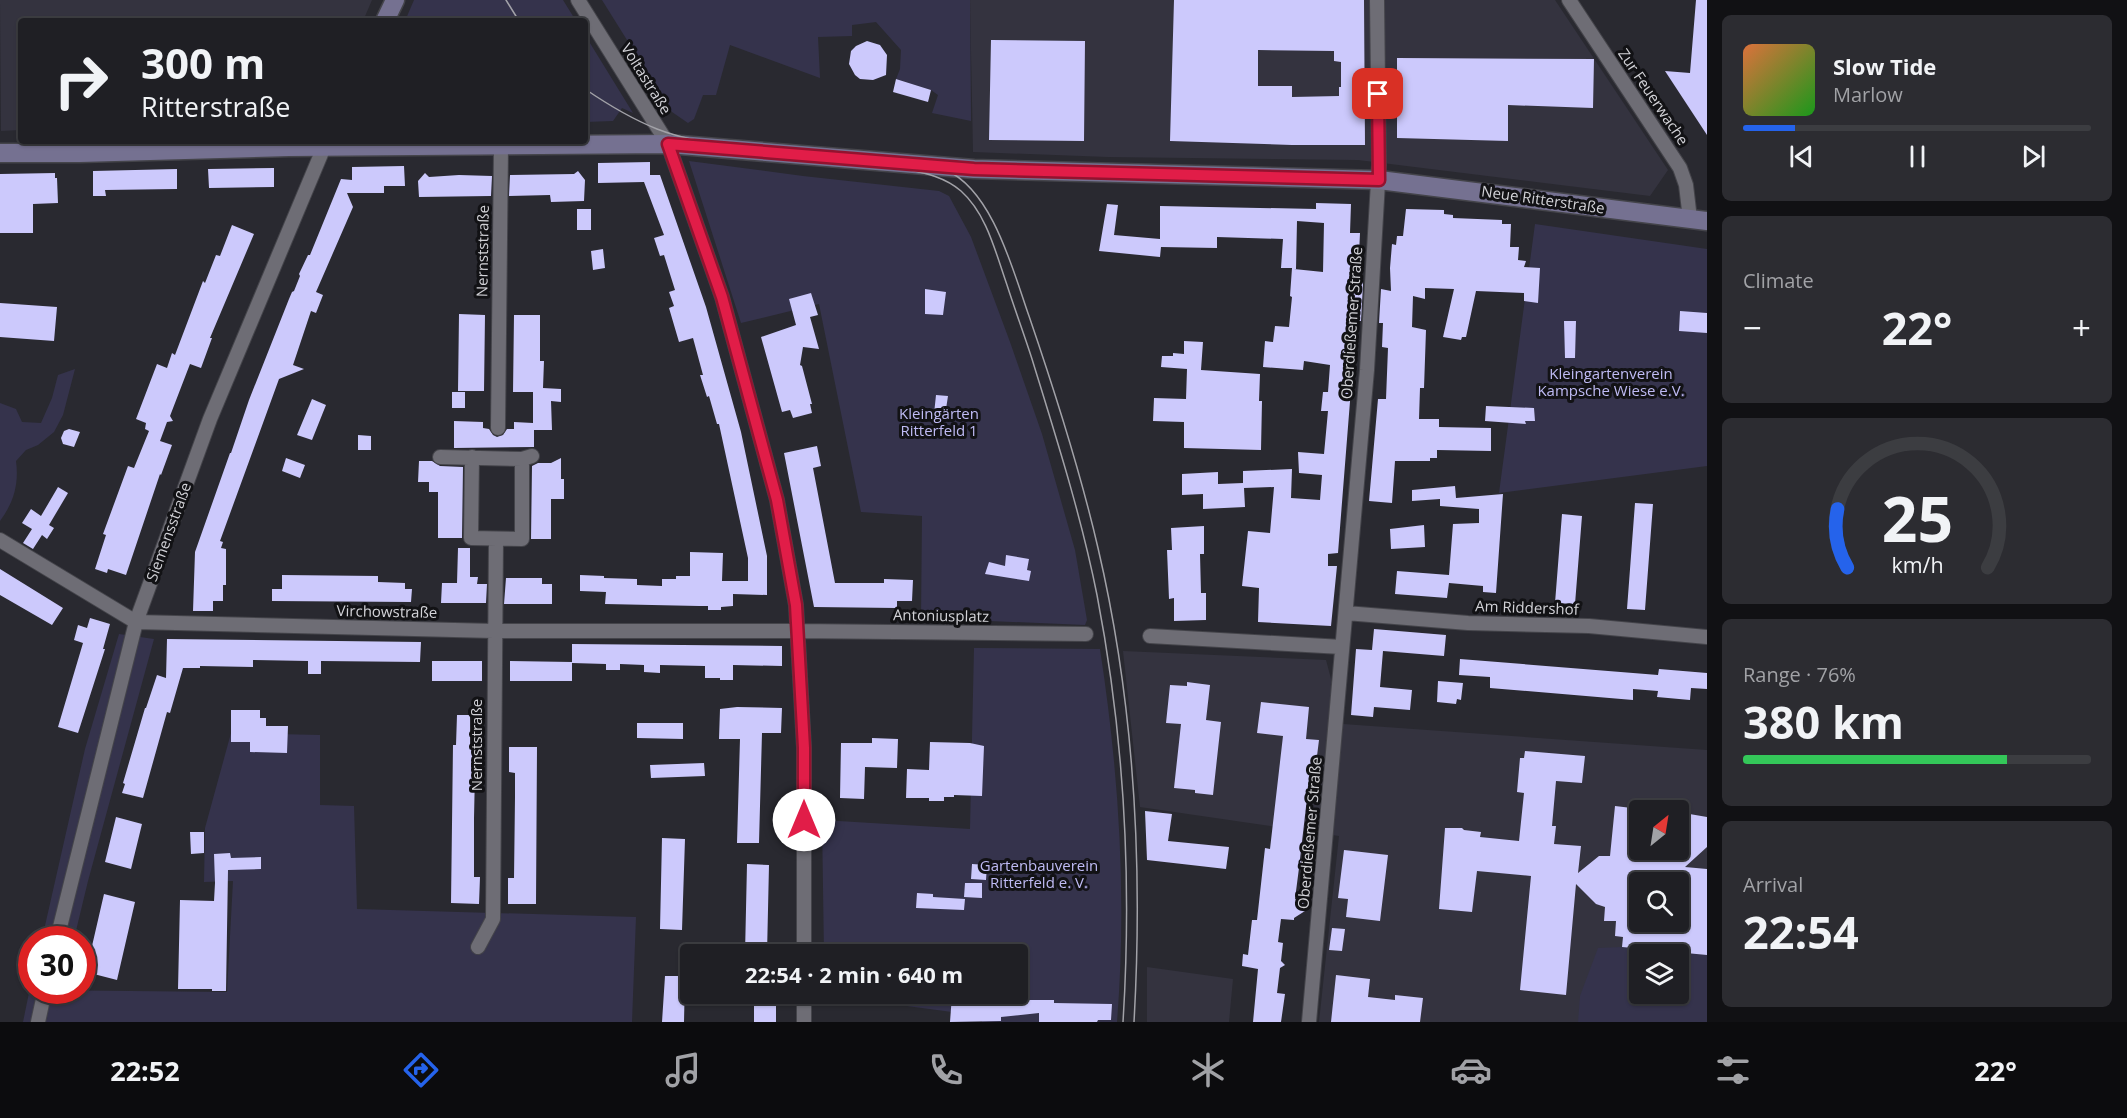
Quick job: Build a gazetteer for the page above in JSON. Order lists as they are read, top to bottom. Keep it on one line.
{"streets":{"main road":["Neue Ritterstraße"],"street":["Voltastraße","Zur Feuerwache","Nernststraße","Oberdießemer Straße","Siemensstraße","Am Riddershof","Virchowstraße","Antoniusplatz"]},"crossings":[["Voltastraße","Neue Ritterstraße"],["Voltastraße","Virchowstraße"],["Voltastraße","Antoniusplatz"],["Zur Feuerwache","Neue Ritterstraße"],["Neue Ritterstraße","Nernststraße"],["Neue Ritterstraße","Oberdießemer Straße"],["Neue Ritterstraße","Siemensstraße"],["Nernststraße","Virchowstraße"],["Oberdießemer Straße","Am Riddershof"],["Siemensstraße","Virchowstraße"],["Virchowstraße","Antoniusplatz"]],"parks":["Kleingartenverein Kampsche Wiese e.V.","Kleingärten Ritterfeld 1","Gartenbauverein Ritterfeld e. V."],"north":"top right","page":{"turn":["300 m","Ritterstraße"],"song":["Slow Tide","Marlow"],"tile":["Climate",["Range · 76%","380 km"],["Arrival","22:54"]],"heat":["−","22°","+"],"limit":"30","trip":"22:54 · 2 min · 640 m","tabs":["22:52","22°"],"gauge":["25","km/h"]}}
